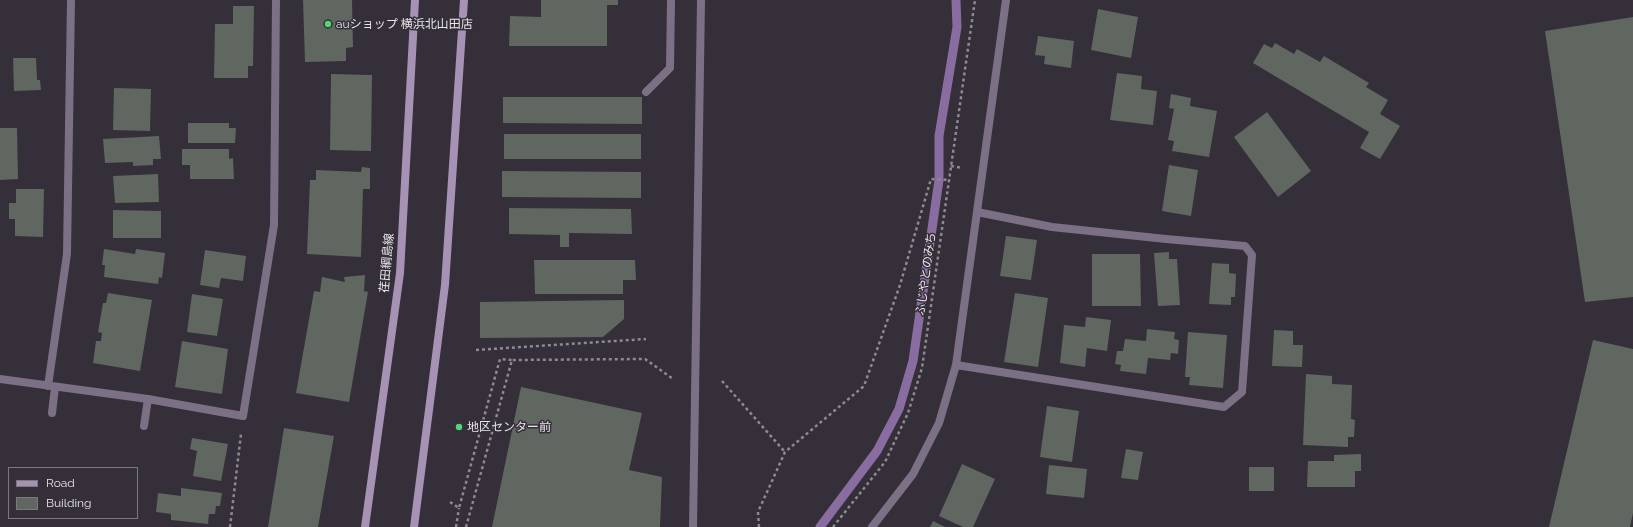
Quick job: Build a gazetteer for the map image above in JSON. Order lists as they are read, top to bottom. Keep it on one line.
{"streets":{"main road":["荏田綱島線"],"path":["ふじやとのみち"]},"places":["auショップ 横浜北山田店","地区センター前"],"legend":["Road","Building"]}
